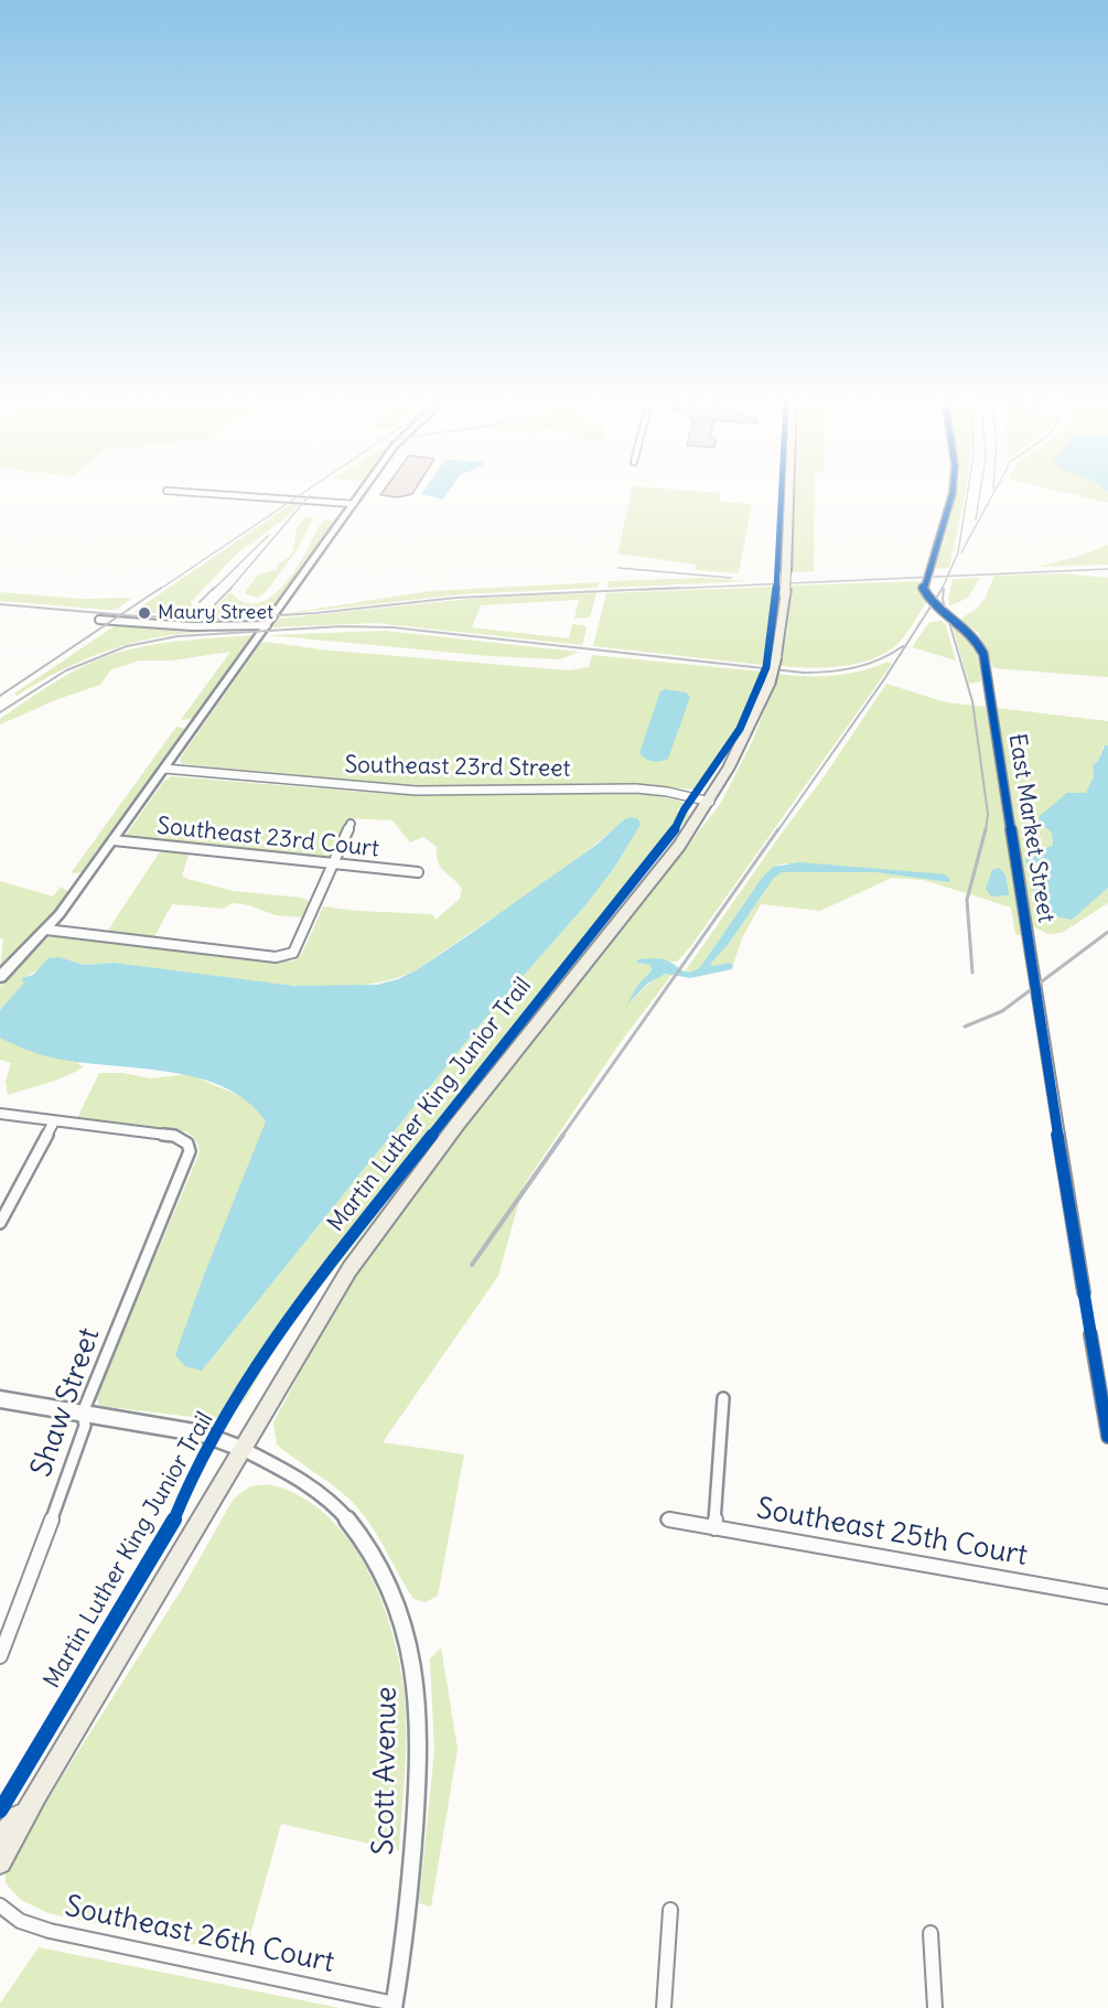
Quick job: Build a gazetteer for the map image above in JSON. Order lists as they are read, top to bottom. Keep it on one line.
{"streets":{"street":["Southeast 23rd Street","East Market Street","Southeast 23rd Court","Shaw Street","Southeast 25th Court","Scott Avenue","Southeast 26th Court"],"cycle path":["Martin Luther King Junior Trail"]},"crossings":[["Scott Avenue","Southeast 26th Court"]],"places":["Maury Street"]}
